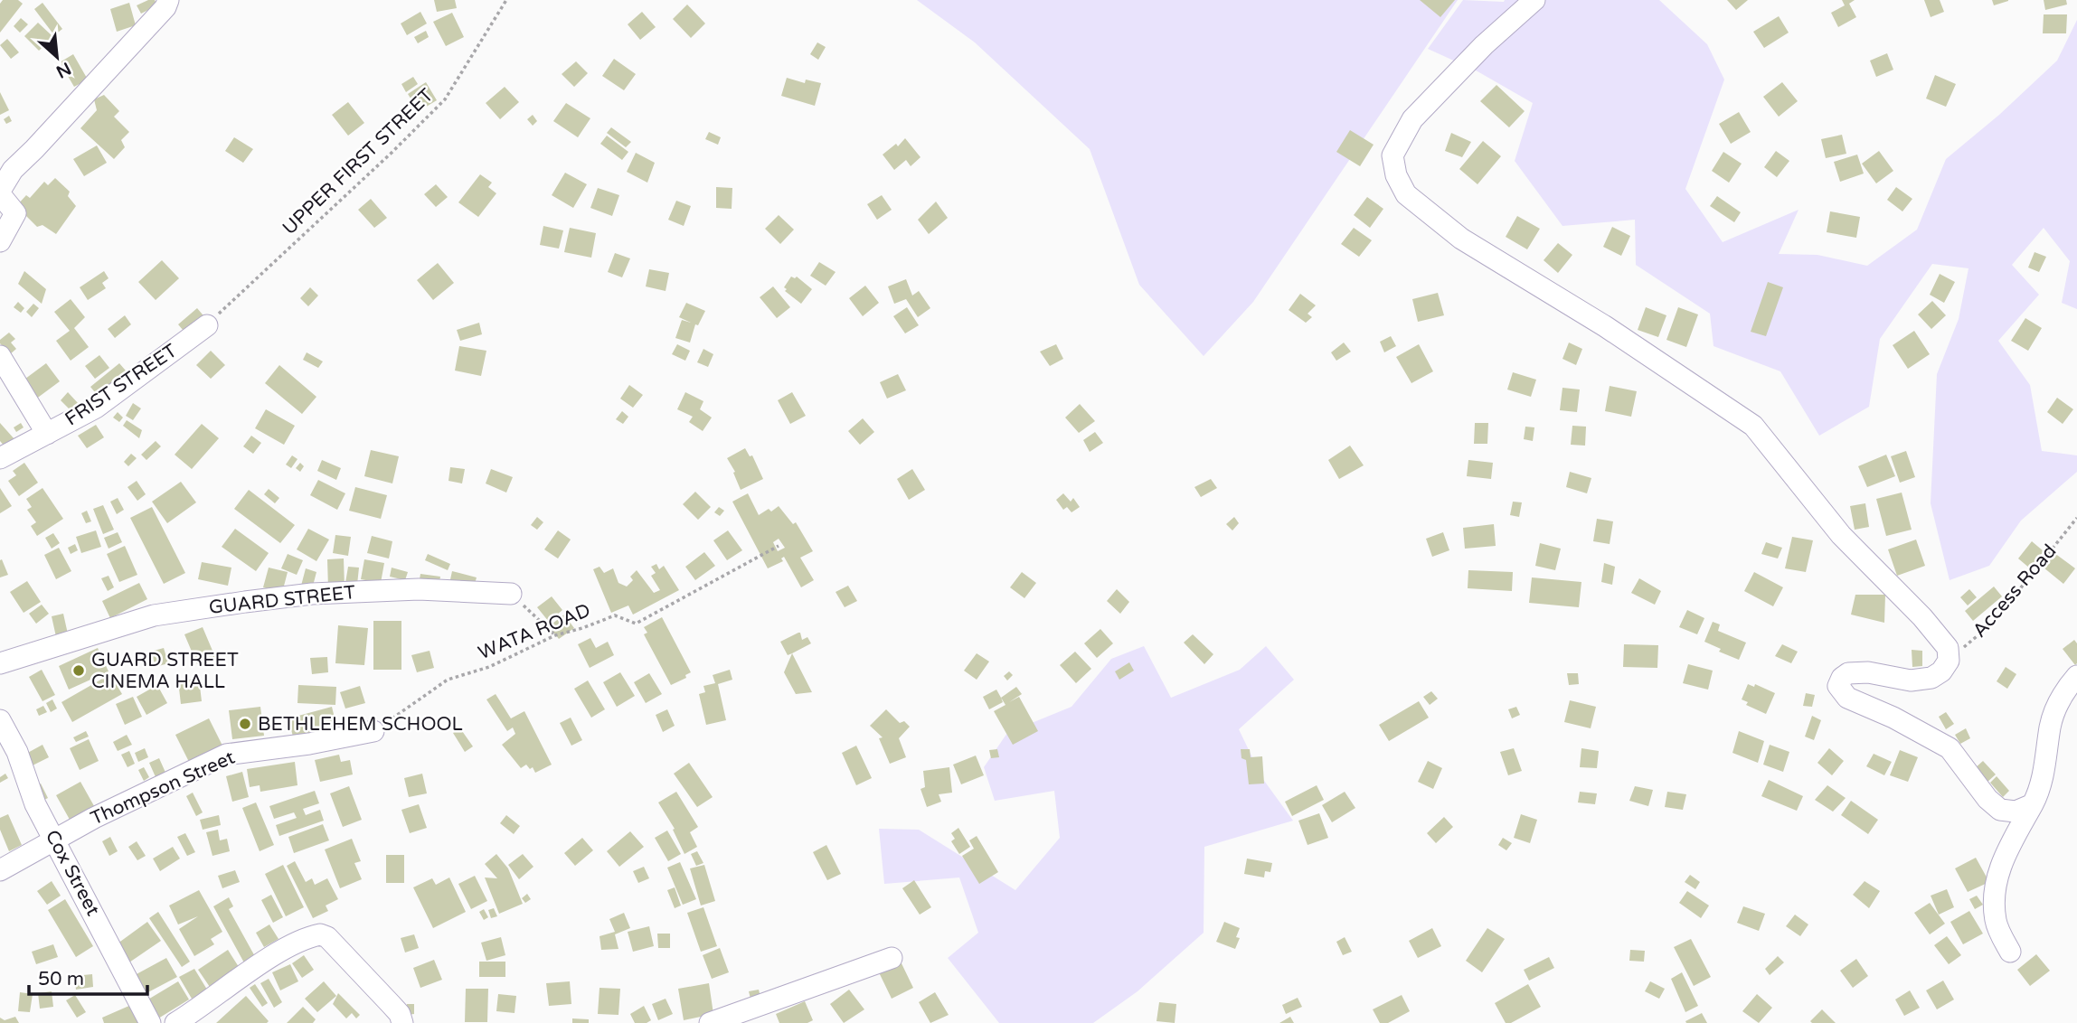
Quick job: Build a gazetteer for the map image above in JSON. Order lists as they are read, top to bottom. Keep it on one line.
{"streets":{"street":["FRIST STREET","GUARD STREET","Thompson Street","Cox Street"],"path":["UPPER FIRST STREET","Access Road","WATA ROAD"]},"crossings":[["UPPER FIRST STREET","FRIST STREET"],["WATA ROAD","Thompson Street"],["Thompson Street","Cox Street"]],"places":["GUARD STREET CINEMA HALL","BETHLEHEM SCHOOL"],"scale_bar":"50 m","north":"bottom right"}
